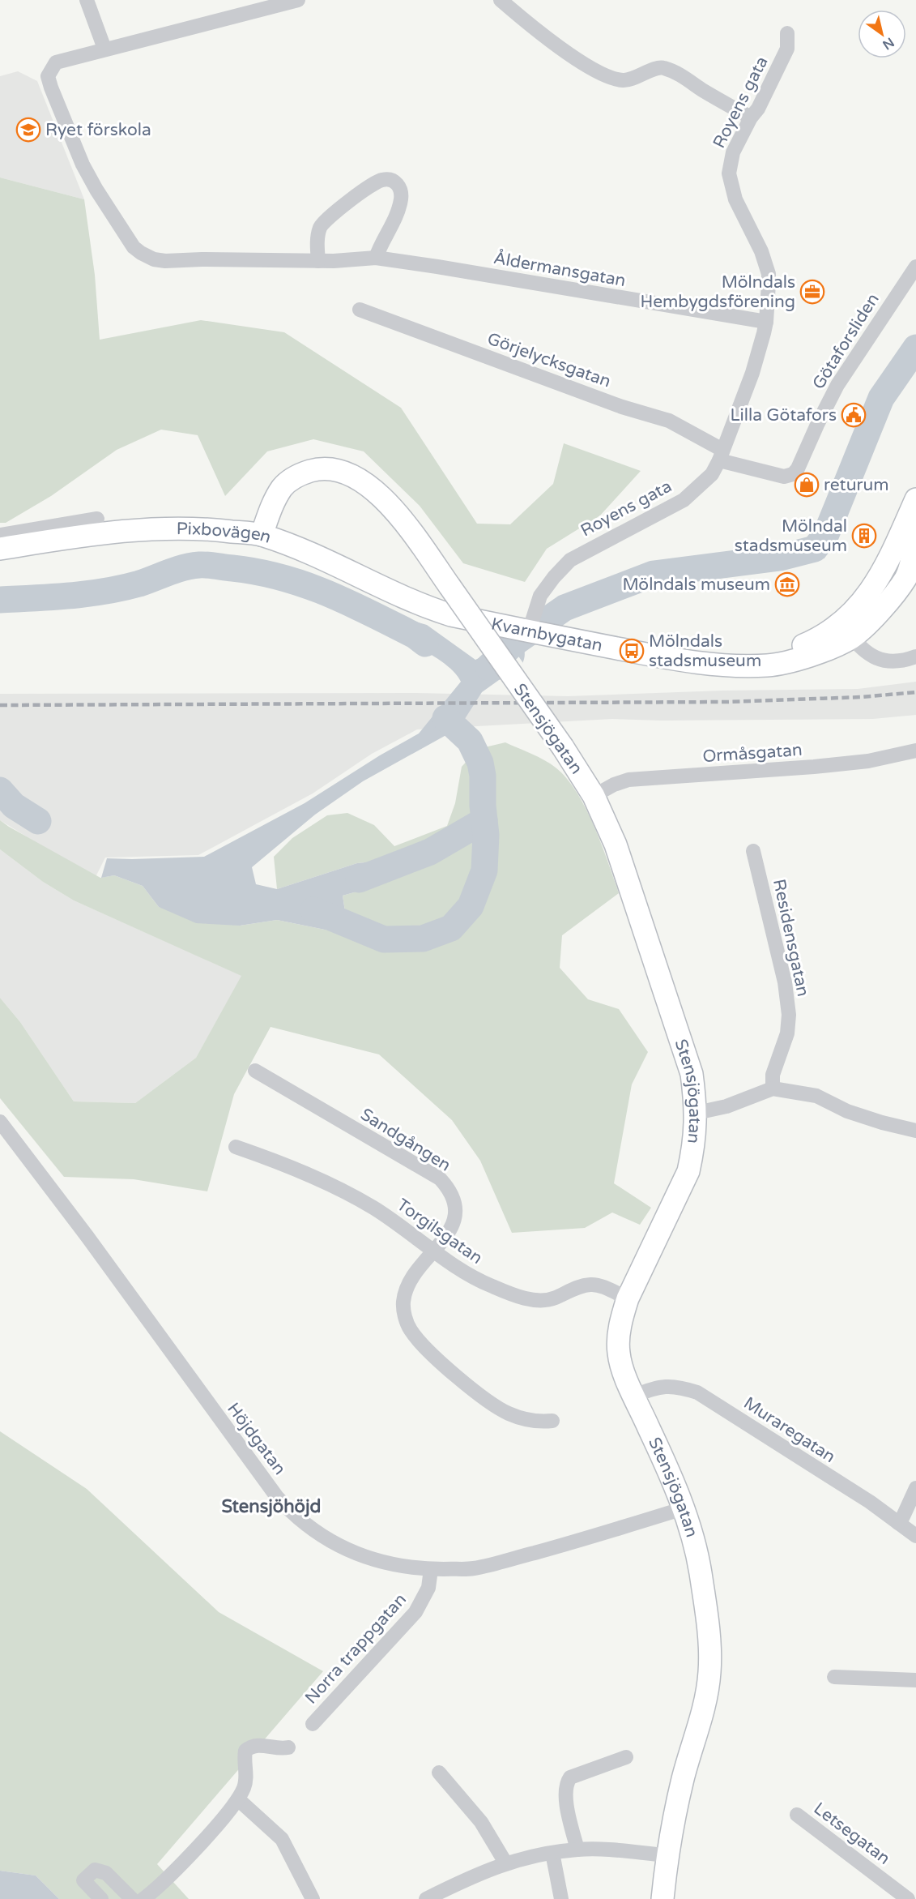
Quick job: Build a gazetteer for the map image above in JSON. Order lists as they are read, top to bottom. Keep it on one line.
{"streets":{"street":["Royens gata","Åldermansgatan","Götaforsliden","Görjelycksgatan","Pixbovägen","Kvarnbygatan","Stensjögatan","Ormåsgatan","Residensgatan","Sandgången","Torgilsgatan","Muraregatan","Höjdgatan","Norra trappgatan","Letsegatan"]},"crossings":[["Royens gata","Åldermansgatan"],["Royens gata","Götaforsliden"],["Royens gata","Görjelycksgatan"],["Royens gata","Kvarnbygatan"],["Götaforsliden","Görjelycksgatan"],["Pixbovägen","Kvarnbygatan"],["Pixbovägen","Stensjögatan"],["Stensjögatan","Ormåsgatan"],["Stensjögatan","Torgilsgatan"],["Stensjögatan","Muraregatan"],["Stensjögatan","Höjdgatan"],["Sandgången","Torgilsgatan"],["Höjdgatan","Norra trappgatan"]],"districts":["Stensjöhöjd"],"places":{"school or university":["Ryet förskola"],"office":["Mölndals Hembygdsförening"],"public building":["Lilla Götafors"],"shop":["returum"],"building":["Mölndal stadsmuseum"],"museum":["Mölndals museum"],"bus stop":["Mölndals stadsmuseum"]},"north":"bottom right"}
